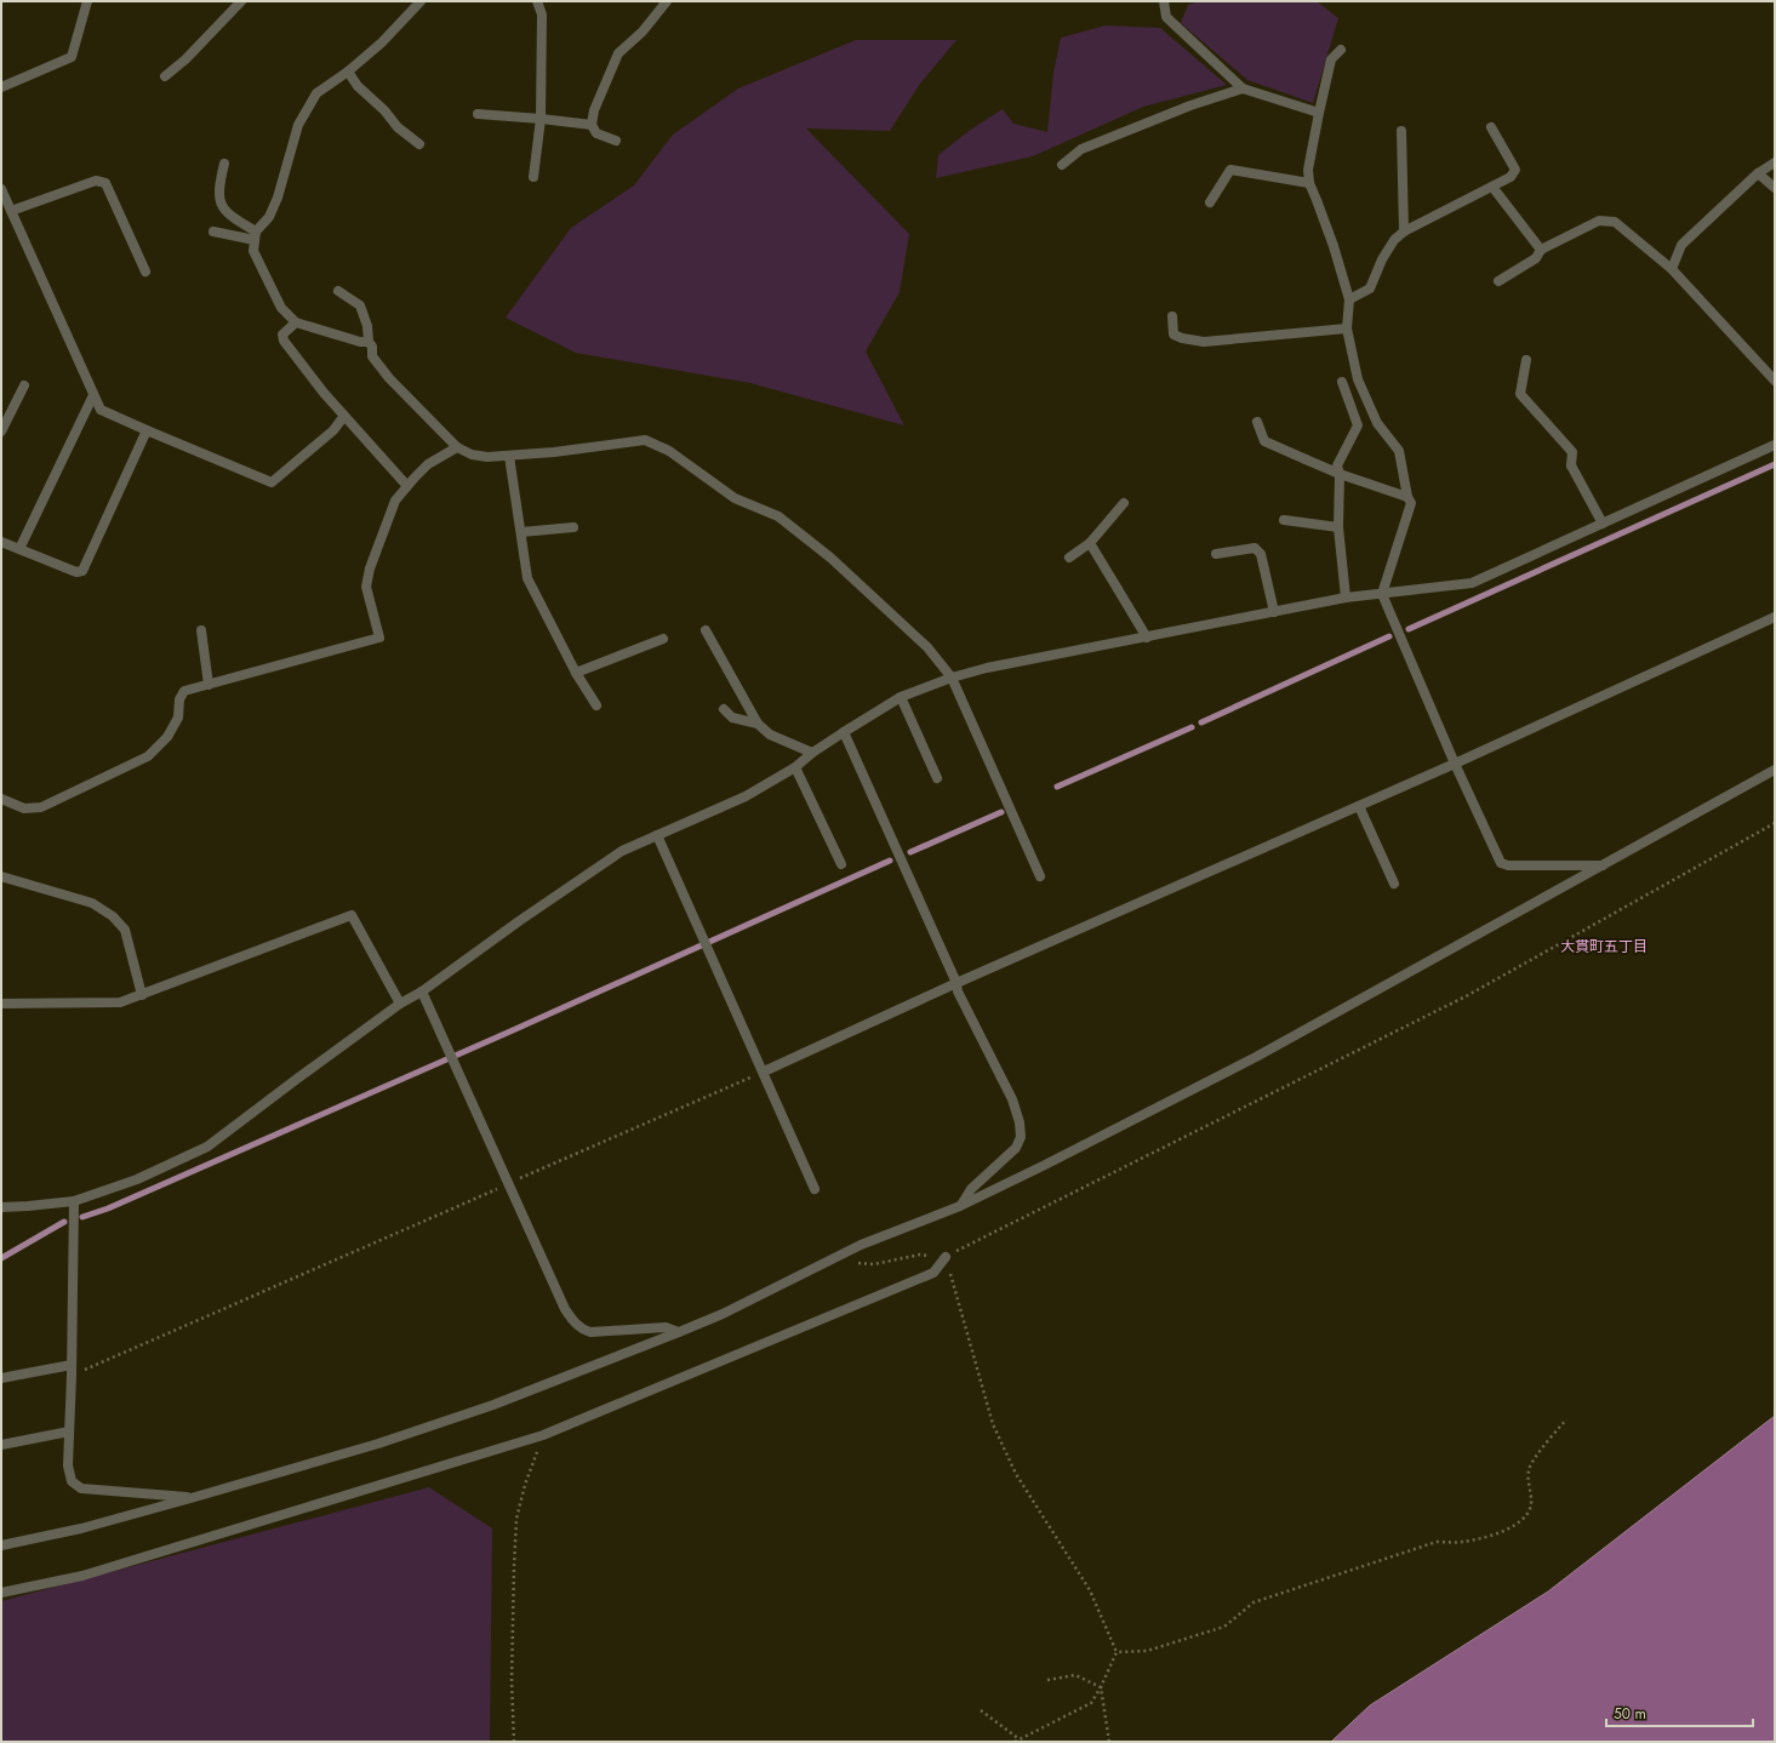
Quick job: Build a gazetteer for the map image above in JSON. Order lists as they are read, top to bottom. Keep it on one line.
{"districts":["大貫町五丁目"],"scale_bar":"50 m"}
